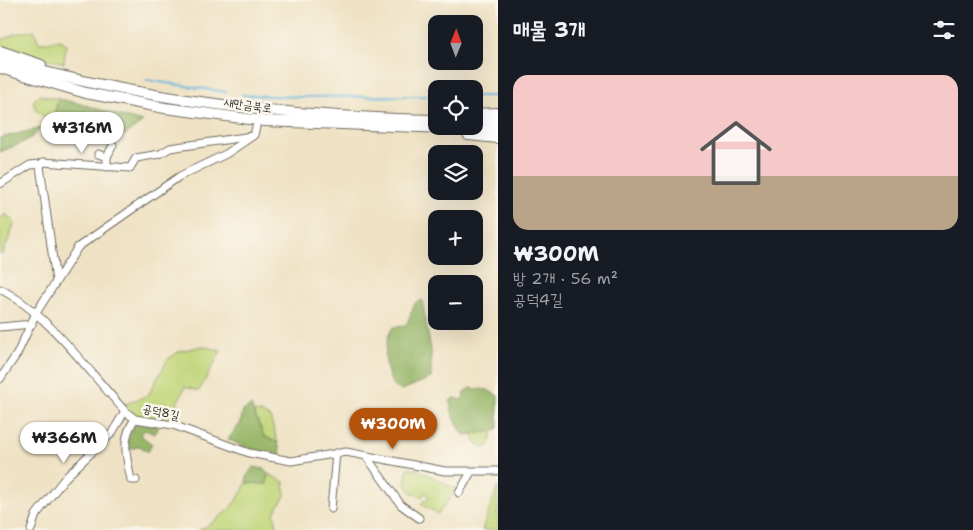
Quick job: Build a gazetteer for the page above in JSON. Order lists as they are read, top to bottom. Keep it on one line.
{"streets":{"highway":["새만금북로"],"street":["공덕8길"]},"north":"top","page":{"heading":"매물 3개","map_buttons":["+","−"],"list":[{"name":"₩300M","note":"방 2개 · 56 m² · 공덕4길"}],"price":["₩316M","₩300M","₩366M"]}}
